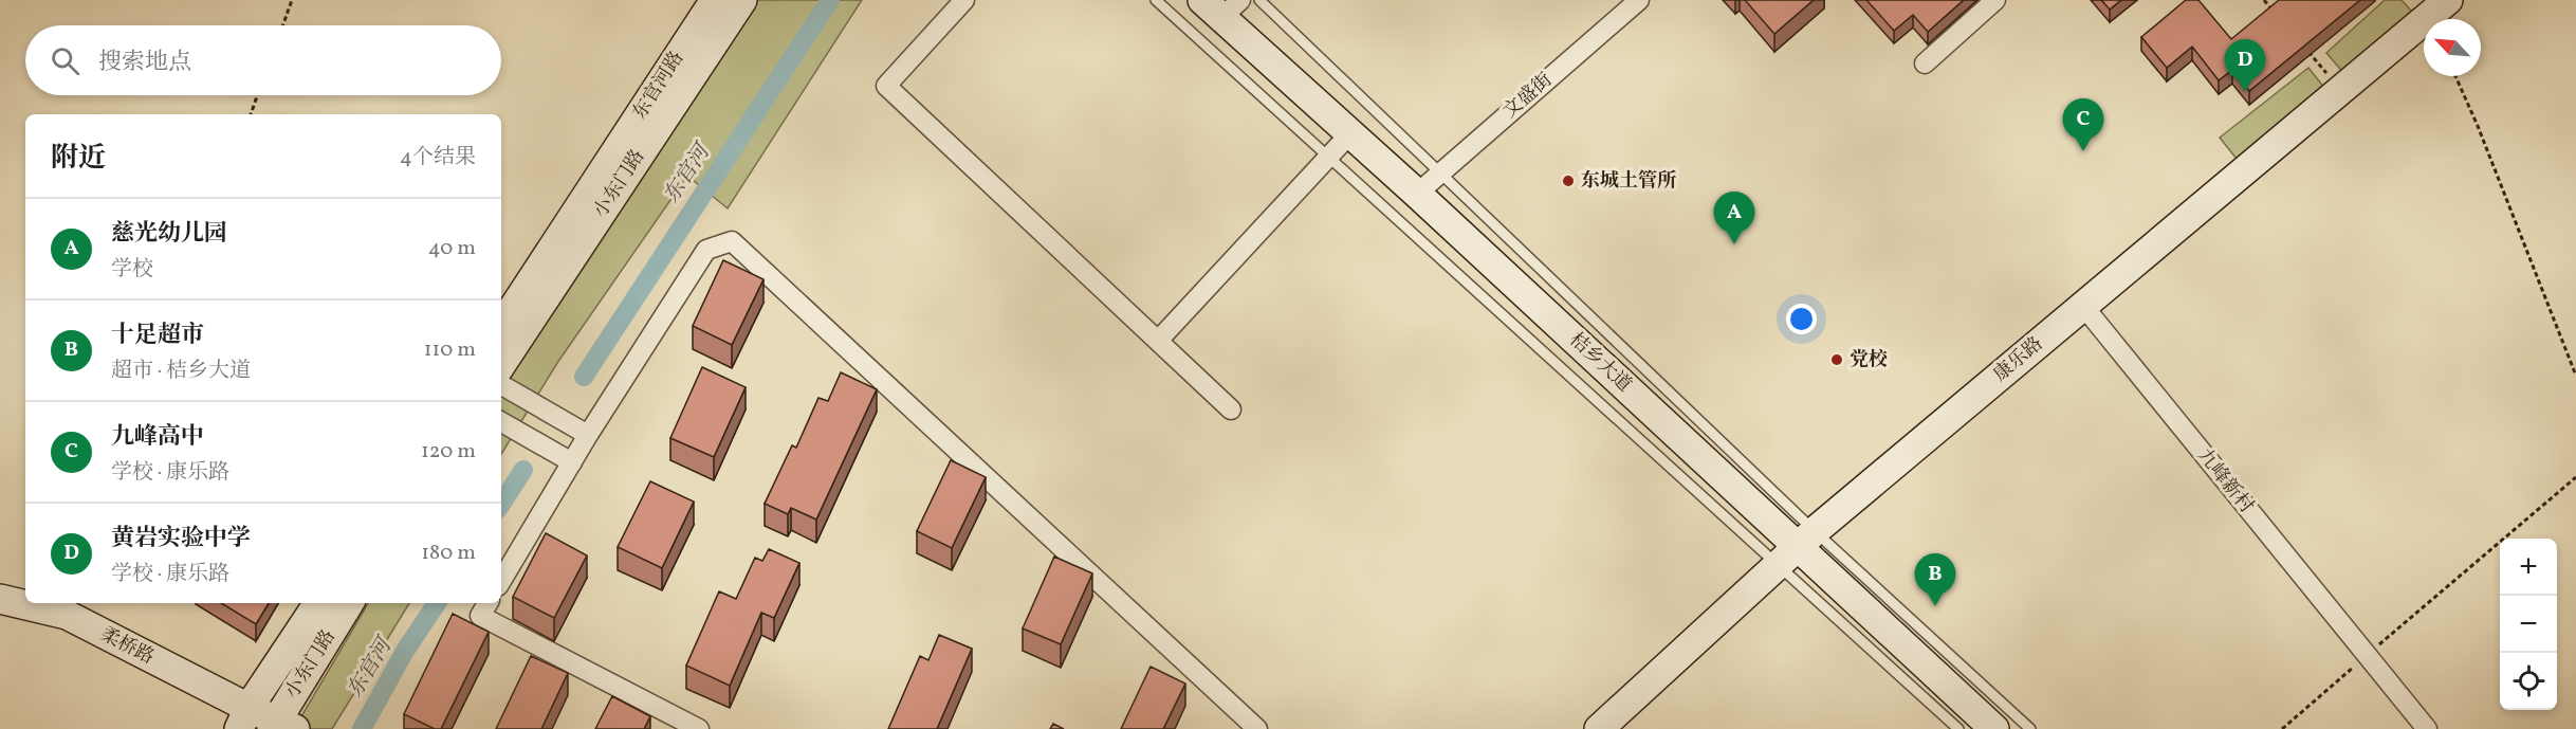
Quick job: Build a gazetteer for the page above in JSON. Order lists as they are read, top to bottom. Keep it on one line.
{"streets":{"street":["东官河路","文盛街","小东门路","康乐路","桔乡大道","九峰新村","柔桥路"]},"crossings":[["文盛街","桔乡大道"],["小东门路","柔桥路"],["康乐路","桔乡大道"],["康乐路","九峰新村"]],"water":["东官河"],"places":["东城土管所","党校"],"north":"top left","page":{"search":"搜索地点","pins":["D","C","A","B"],"heading":["附近","4个结果"],"list":[{"mark":"A","name":"慈光幼儿园","note":"学校","value":"40 m"},{"mark":"B","name":"十足超市","note":"超市 · 桔乡大道","value":"110 m"},{"mark":"C","name":"九峰高中","note":"学校 · 康乐路","value":"120 m"},{"mark":"D","name":"黄岩实验中学","note":"学校 · 康乐路","value":"180 m"}],"map_buttons":["+","−"]}}
